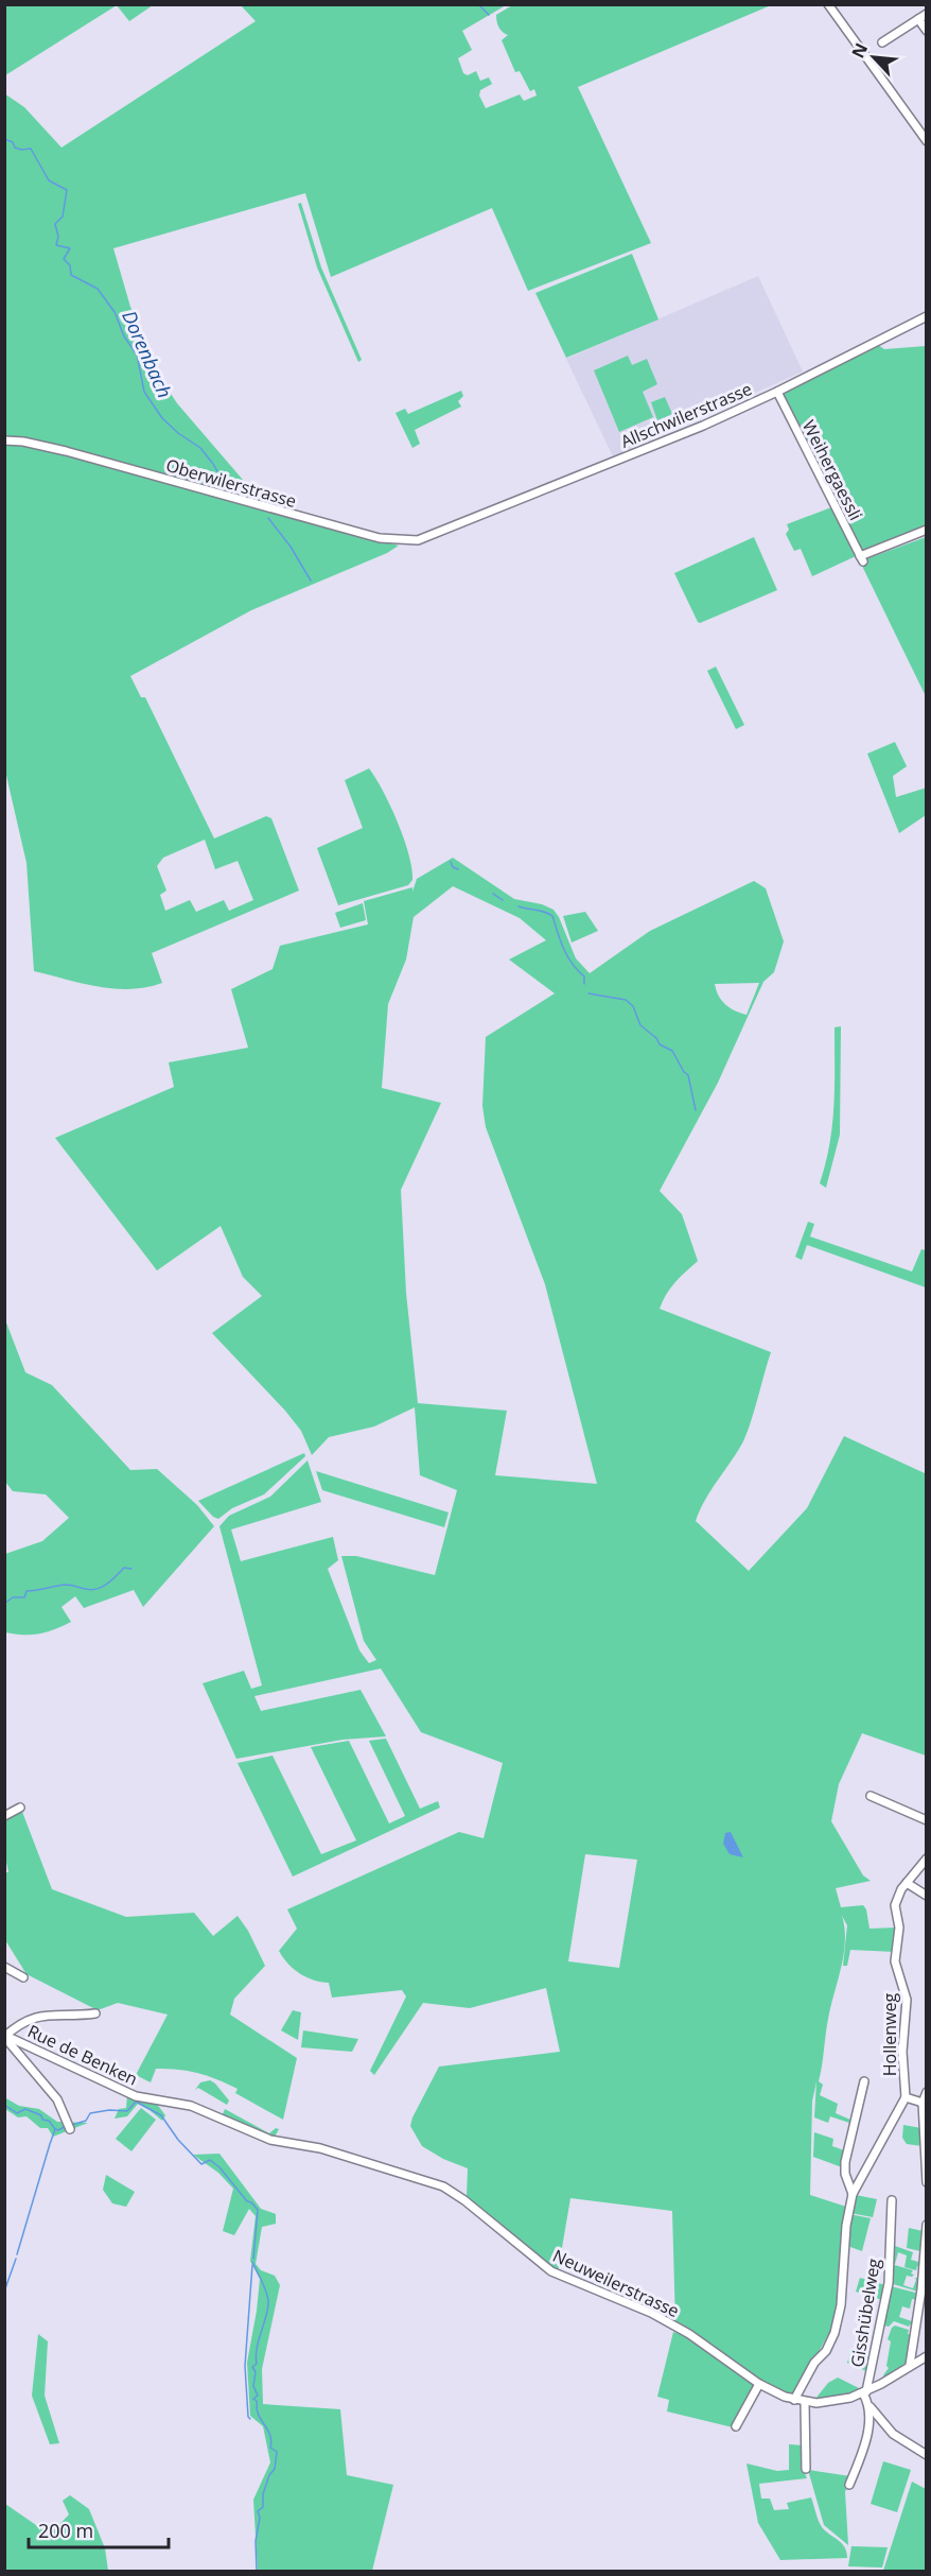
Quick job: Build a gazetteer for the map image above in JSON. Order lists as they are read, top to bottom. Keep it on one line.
{"streets":{"street":["Allschwilerstrasse","Weihergaessli","Oberwilerstrasse","Hollenweg","Rue de Benken","Neuweilerstrasse","Gisshübelweg"]},"crossings":[["Allschwilerstrasse","Weihergaessli"],["Allschwilerstrasse","Oberwilerstrasse"],["Rue de Benken","Neuweilerstrasse"],["Neuweilerstrasse","Gisshübelweg"]],"water":["Dorenbach"],"scale_bar":"200 m","north":"top left"}
